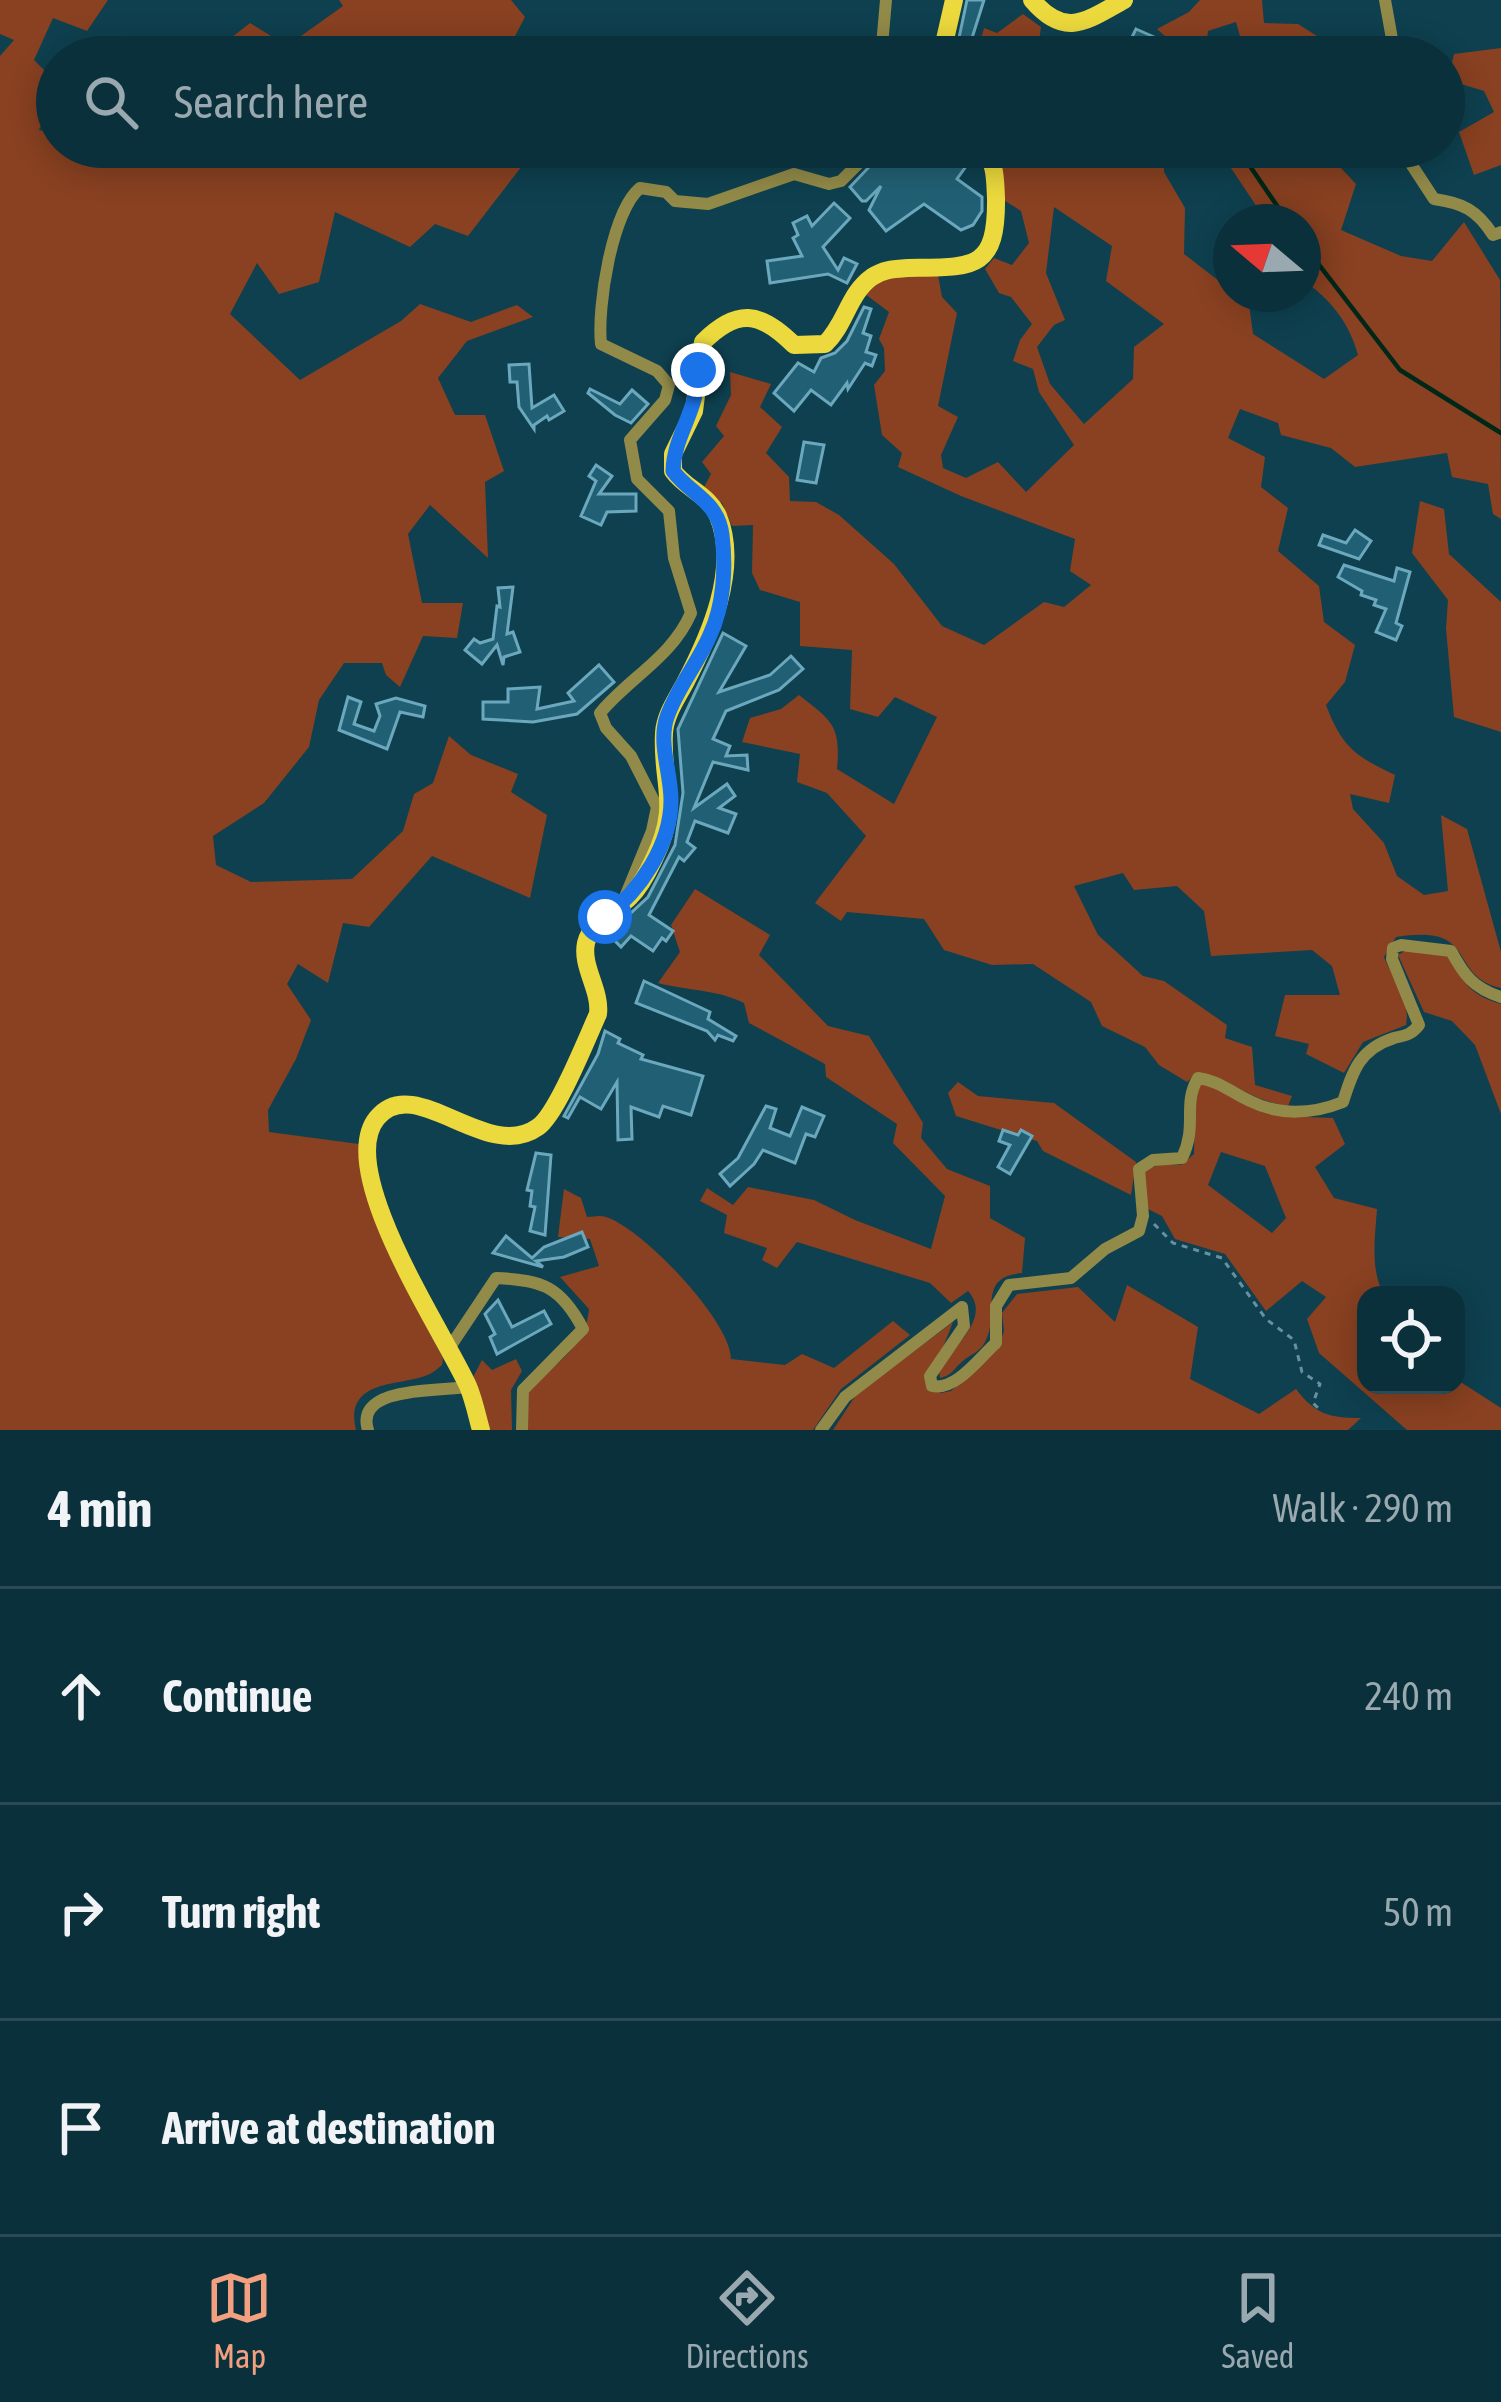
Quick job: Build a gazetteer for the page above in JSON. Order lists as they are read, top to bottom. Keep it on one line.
{"north":"left","page":{"search":"Search here","heading":["4 min","Walk · 290 m"],"list":[["Continue","240 m"],["Turn right","50 m"],"Arrive at destination"],"nav":["Map","Directions","Saved"]}}
